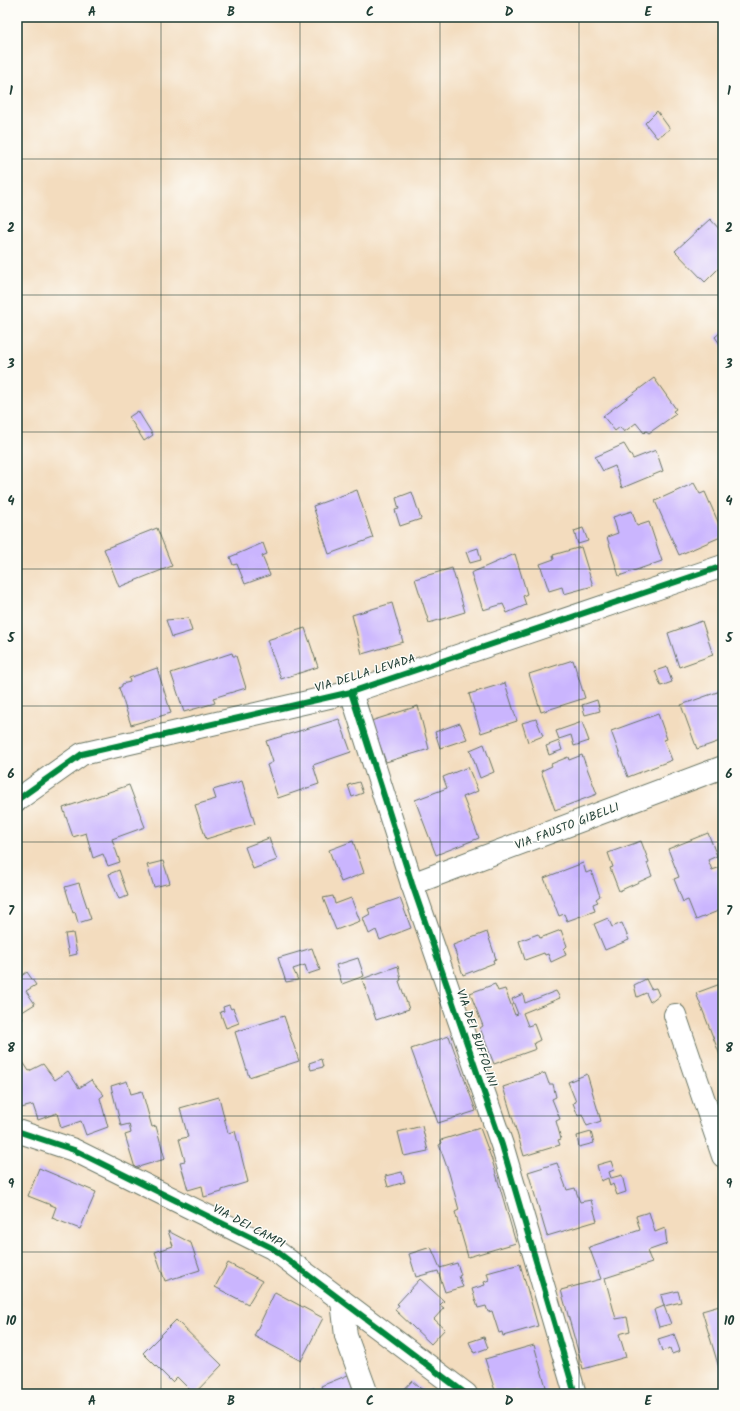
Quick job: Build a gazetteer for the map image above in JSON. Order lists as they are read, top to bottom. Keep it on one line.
{"streets":{"street":["VIA DELLA LEVADA","VIA FAUSTO GIBELLI","VIA DEI BUFFOLINI","VIA DEI CAMPI"]},"crossings":[["VIA DELLA LEVADA","VIA DEI BUFFOLINI"],["VIA FAUSTO GIBELLI","VIA DEI BUFFOLINI"]],"grid":{"columns":["A","B","C","D","E"],"rows":["1","2","3","4","5","6","7","8","9","10"]}}
